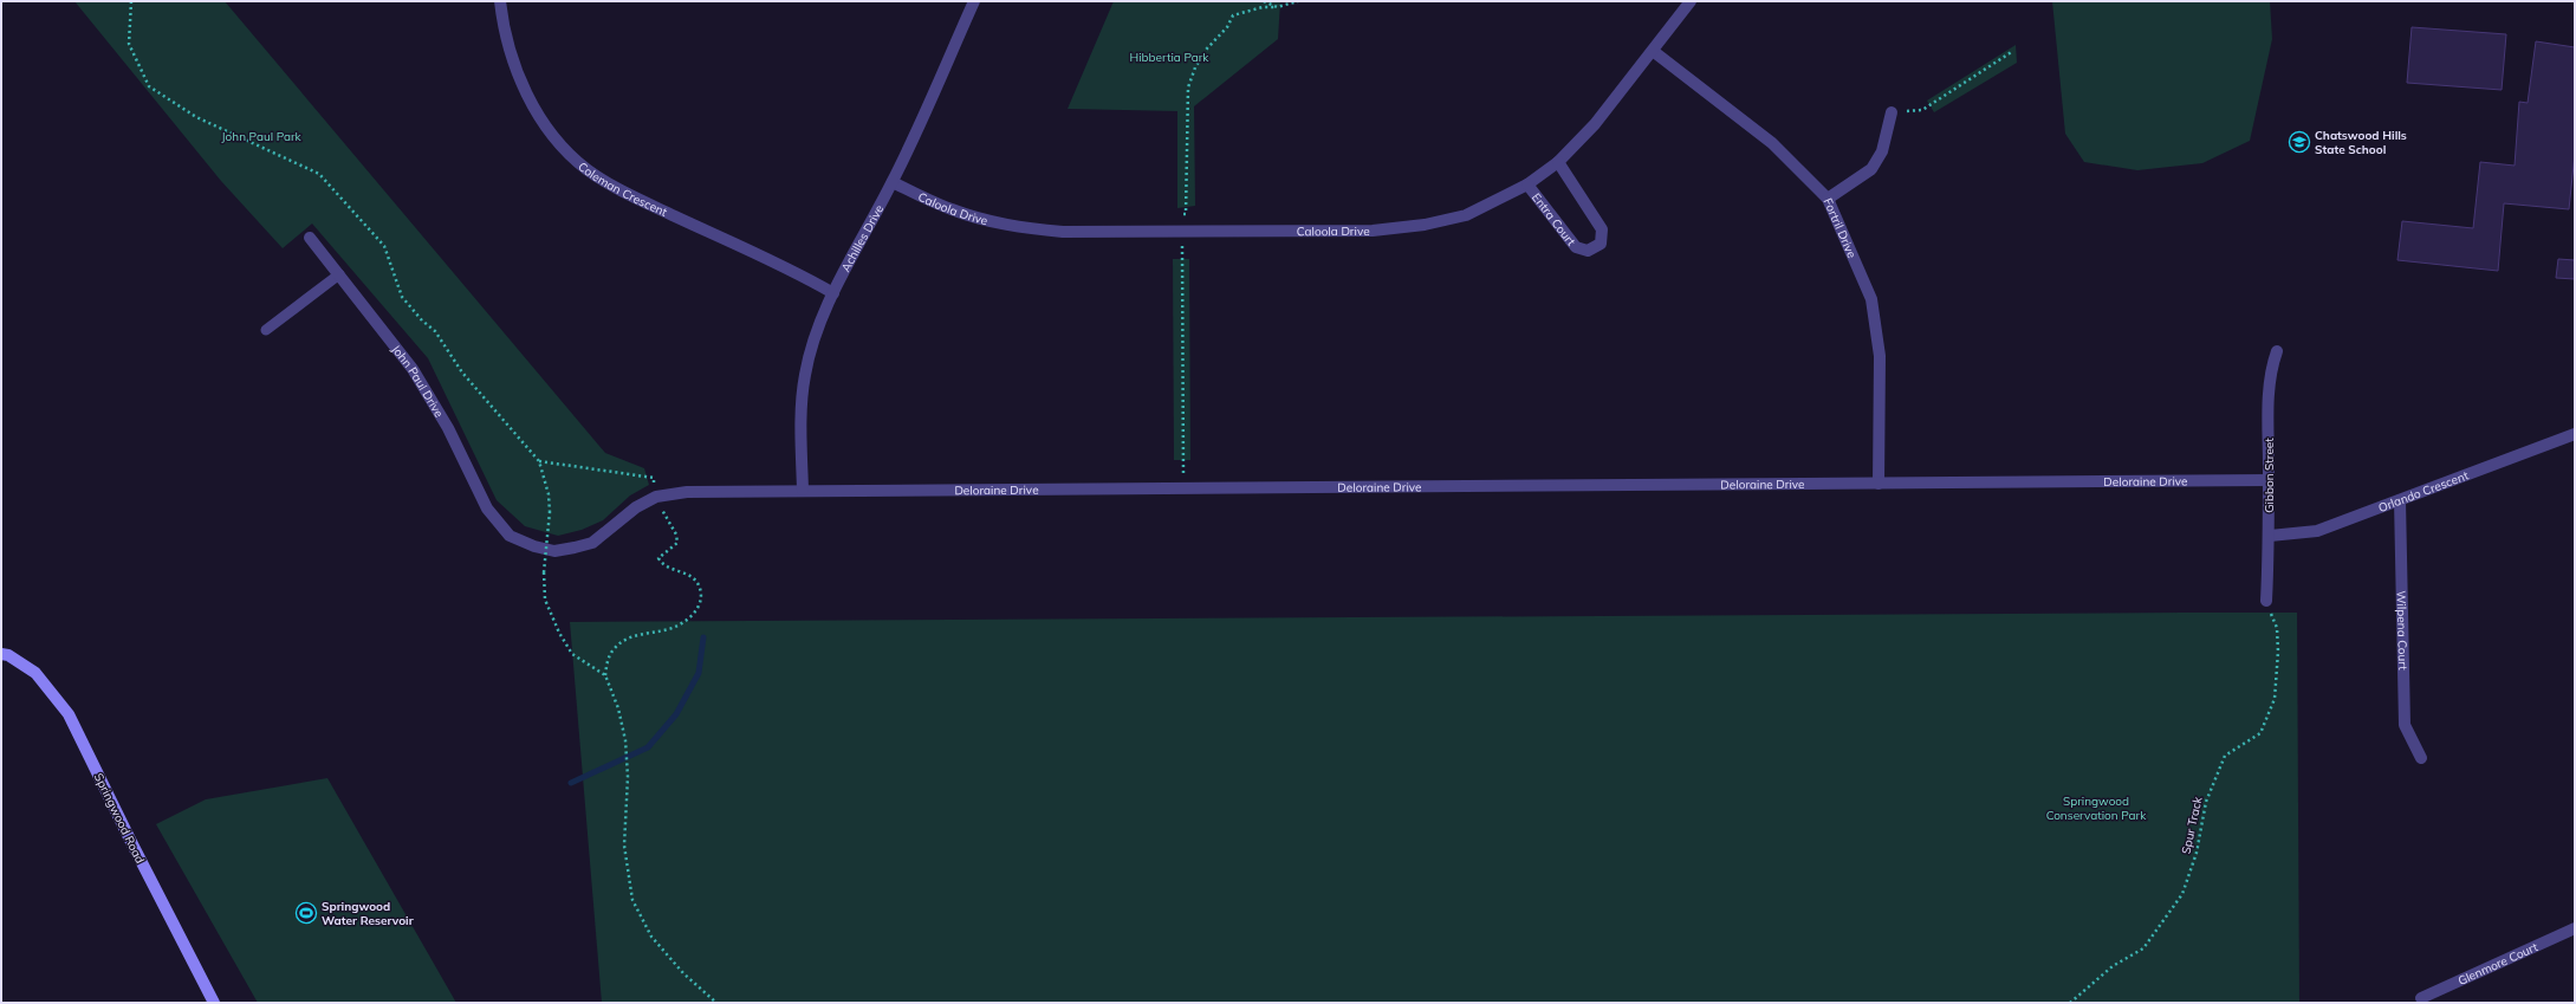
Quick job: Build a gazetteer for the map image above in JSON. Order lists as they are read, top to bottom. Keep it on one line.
{"streets":{"main road":["Springwood Road"],"street":["Coleman Crescent","Caloola Drive","Entra Court","Fortril Drive","Achilles Drive","John Paul Drive","Gibbon Street","Deloraine Drive","Orlando Crescent","Wilpena Court","Glenmore Court"],"path":["Spur Track"]},"crossings":[["Coleman Crescent","Achilles Drive"],["Caloola Drive","Entra Court"],["Caloola Drive","Fortril Drive"],["Caloola Drive","Achilles Drive"],["Fortril Drive","Deloraine Drive"],["Achilles Drive","Deloraine Drive"],["John Paul Drive","Deloraine Drive"],["Gibbon Street","Deloraine Drive"],["Gibbon Street","Orlando Crescent"],["Gibbon Street","Spur Track"],["Orlando Crescent","Wilpena Court"]],"parks":["Hibbertia Park","John Paul Park","Springwood Conservation Park"],"places":{"school or university":["Chatswood Hills State School"],"sports":["Springwood Water Reservoir"]}}
